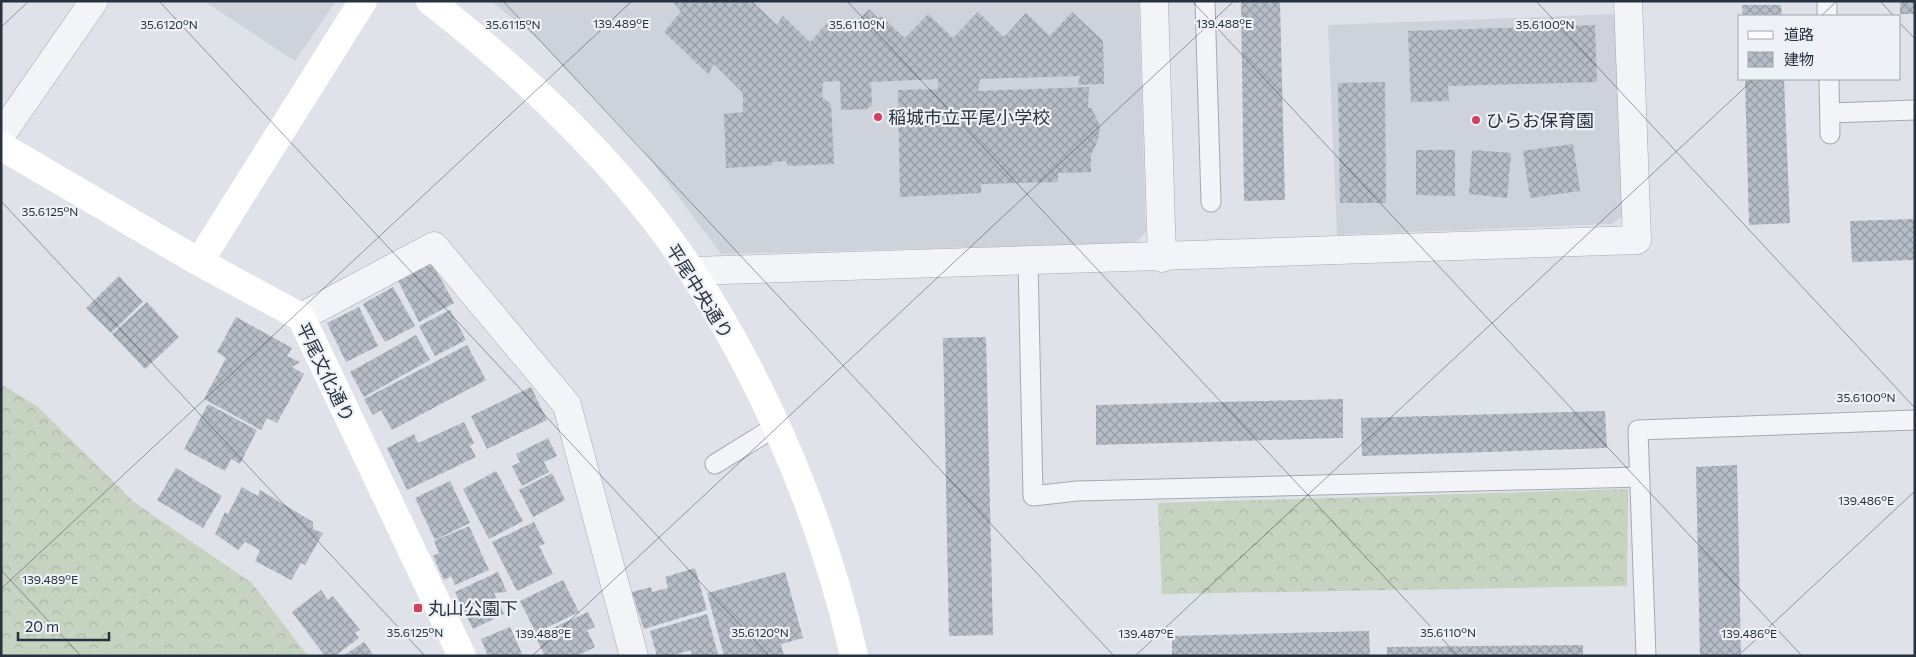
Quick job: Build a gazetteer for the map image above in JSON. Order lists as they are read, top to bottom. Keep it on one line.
{"streets":{"street":["平尾中央通り","平尾文化通り"]},"places":{"other":["稲城市立平尾小学校","ひらお保育園"],"transit":["丸山公園下"]},"legend":["道路","建物"],"scale_bar":"20 m","coordinates":["139.489°E","139.488°E","35.6120°N","35.6115°N","35.6110°N","35.6100°N","35.6125°N","139.486°E","139.487°E"]}
